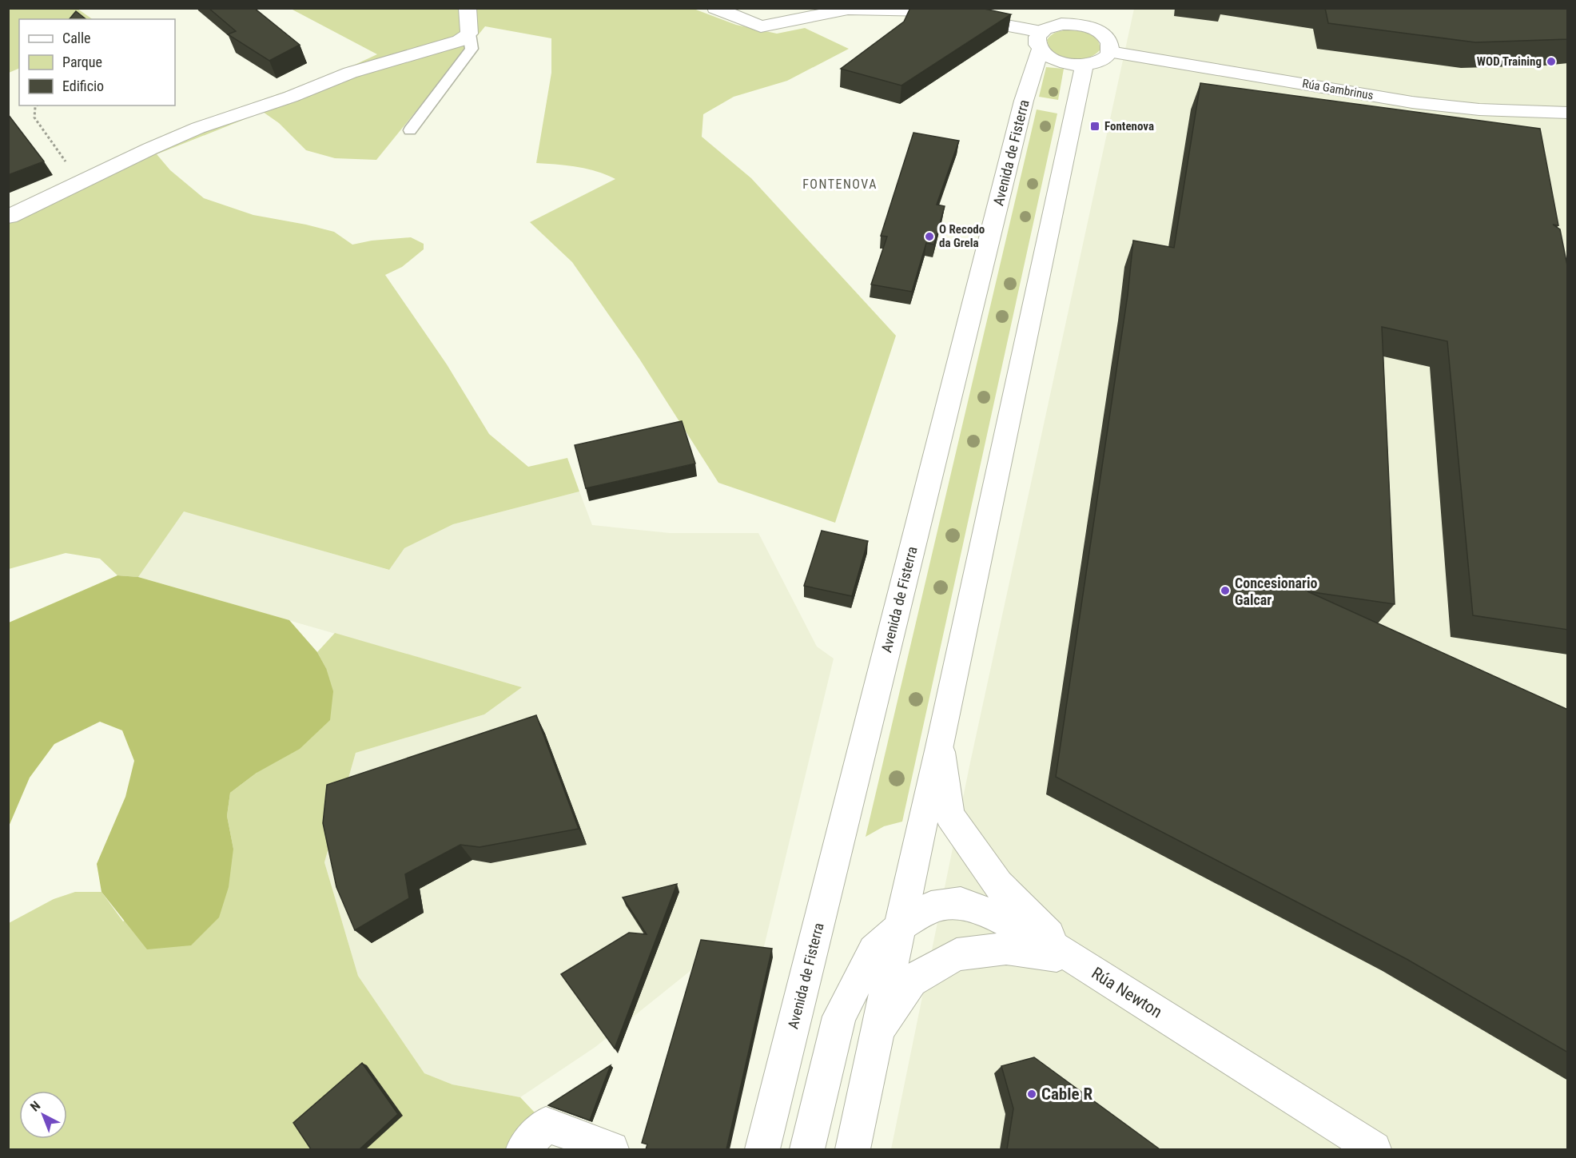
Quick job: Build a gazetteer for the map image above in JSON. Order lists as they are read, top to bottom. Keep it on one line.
{"streets":{"main road":["Rúa Gambrinus","Avenida de Fisterra","Rúa Newton"]},"crossings":[["Rúa Gambrinus","Avenida de Fisterra"]],"districts":["FONTENOVA"],"places":{"other":["WOD Training","O Recodo da Grela","Concesionario Galcar","Cable R"],"transit":["Fontenova"]},"legend":["Calle","Parque","Edificio"],"north":"top left"}
